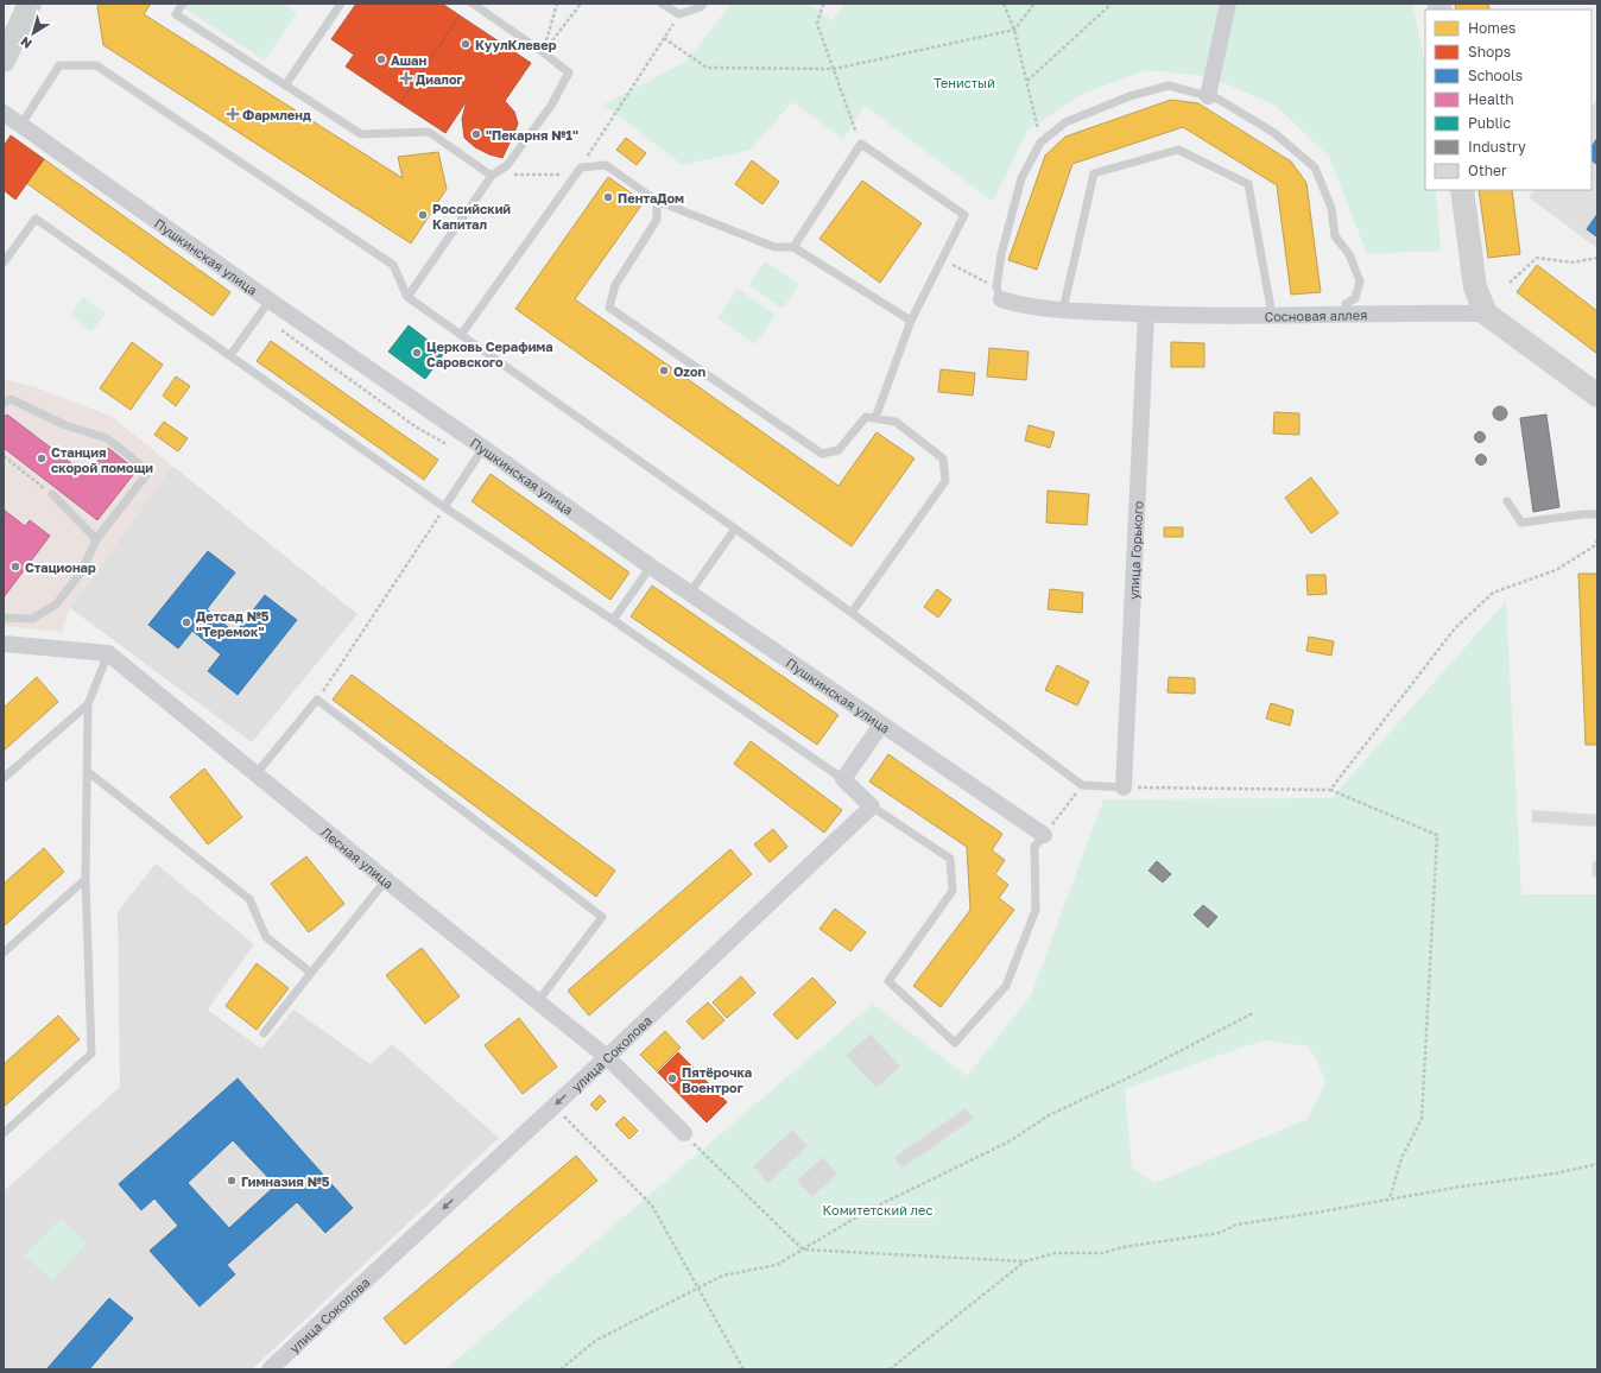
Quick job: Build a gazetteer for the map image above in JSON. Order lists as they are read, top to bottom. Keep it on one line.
{"streets":{"street":["Пушкинская улица","Сосновая аллея","улица Горького","Лесная улица","улица Соколова"]},"crossings":[["Сосновая аллея","улица Горького"],["Лесная улица","улица Соколова"]],"one_way":["улица Соколова"],"parks":["Тенистый","Комитетский лес"],"places":{"other":["КуулКлевер","Ашан","\"Пекарня №1\"","ПентаДом","Российский Капитал","Церковь Серафима Саровского","Ozon","Станция скорой помощи","Стационар","Детсад №5 \"Теремок\"","Пятёрочка Воентрог","Гимназия №5"],"health":["Диалог","Фармленд"]},"legend":["Homes","Shops","Schools","Health","Public","Industry","Other"],"north":"bottom left"}
